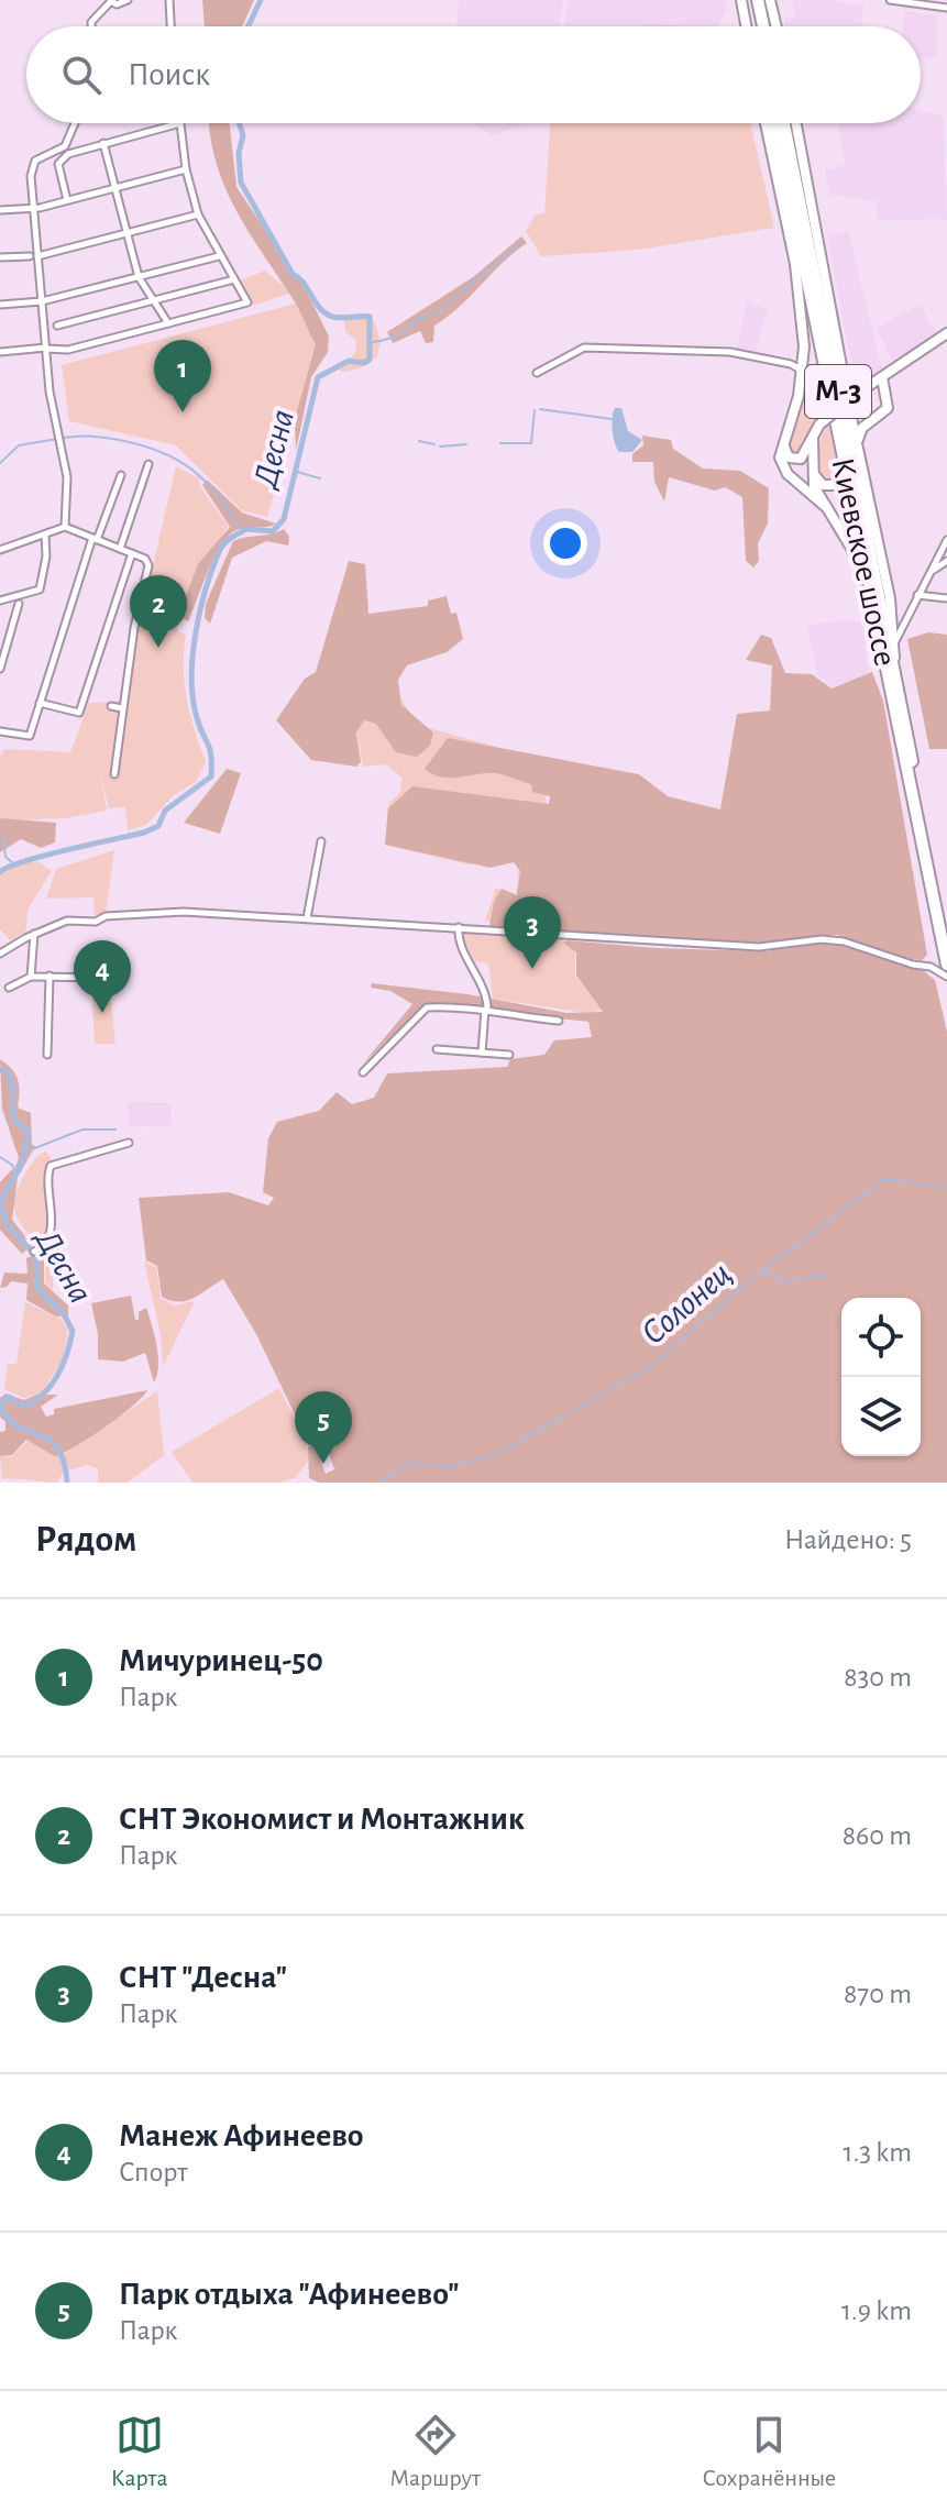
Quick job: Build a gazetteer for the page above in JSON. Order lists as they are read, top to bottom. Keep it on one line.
{"streets":{"highway":["М-3","Киевское шоссе"]},"water":["Десна","Солонец"],"page":{"search":"Поиск","pins":["1","2","3","4","5"],"heading":["Рядом","Найдено: 5"],"list":[{"mark":"1","name":"Мичуринец-50","note":"Парк","value":"830 m"},{"mark":"2","name":"СНТ Экономист и Монтажник","note":"Парк","value":"860 m"},{"mark":"3","name":"СНТ \"Десна\"","note":"Парк","value":"870 m"},{"mark":"4","name":"Манеж Афинеево","note":"Спорт","value":"1.3 km"},{"mark":"5","name":"Парк отдыха \"Афинеево\"","note":"Парк","value":"1.9 km"}],"nav":["Карта","Маршрут","Сохранённые"]}}
